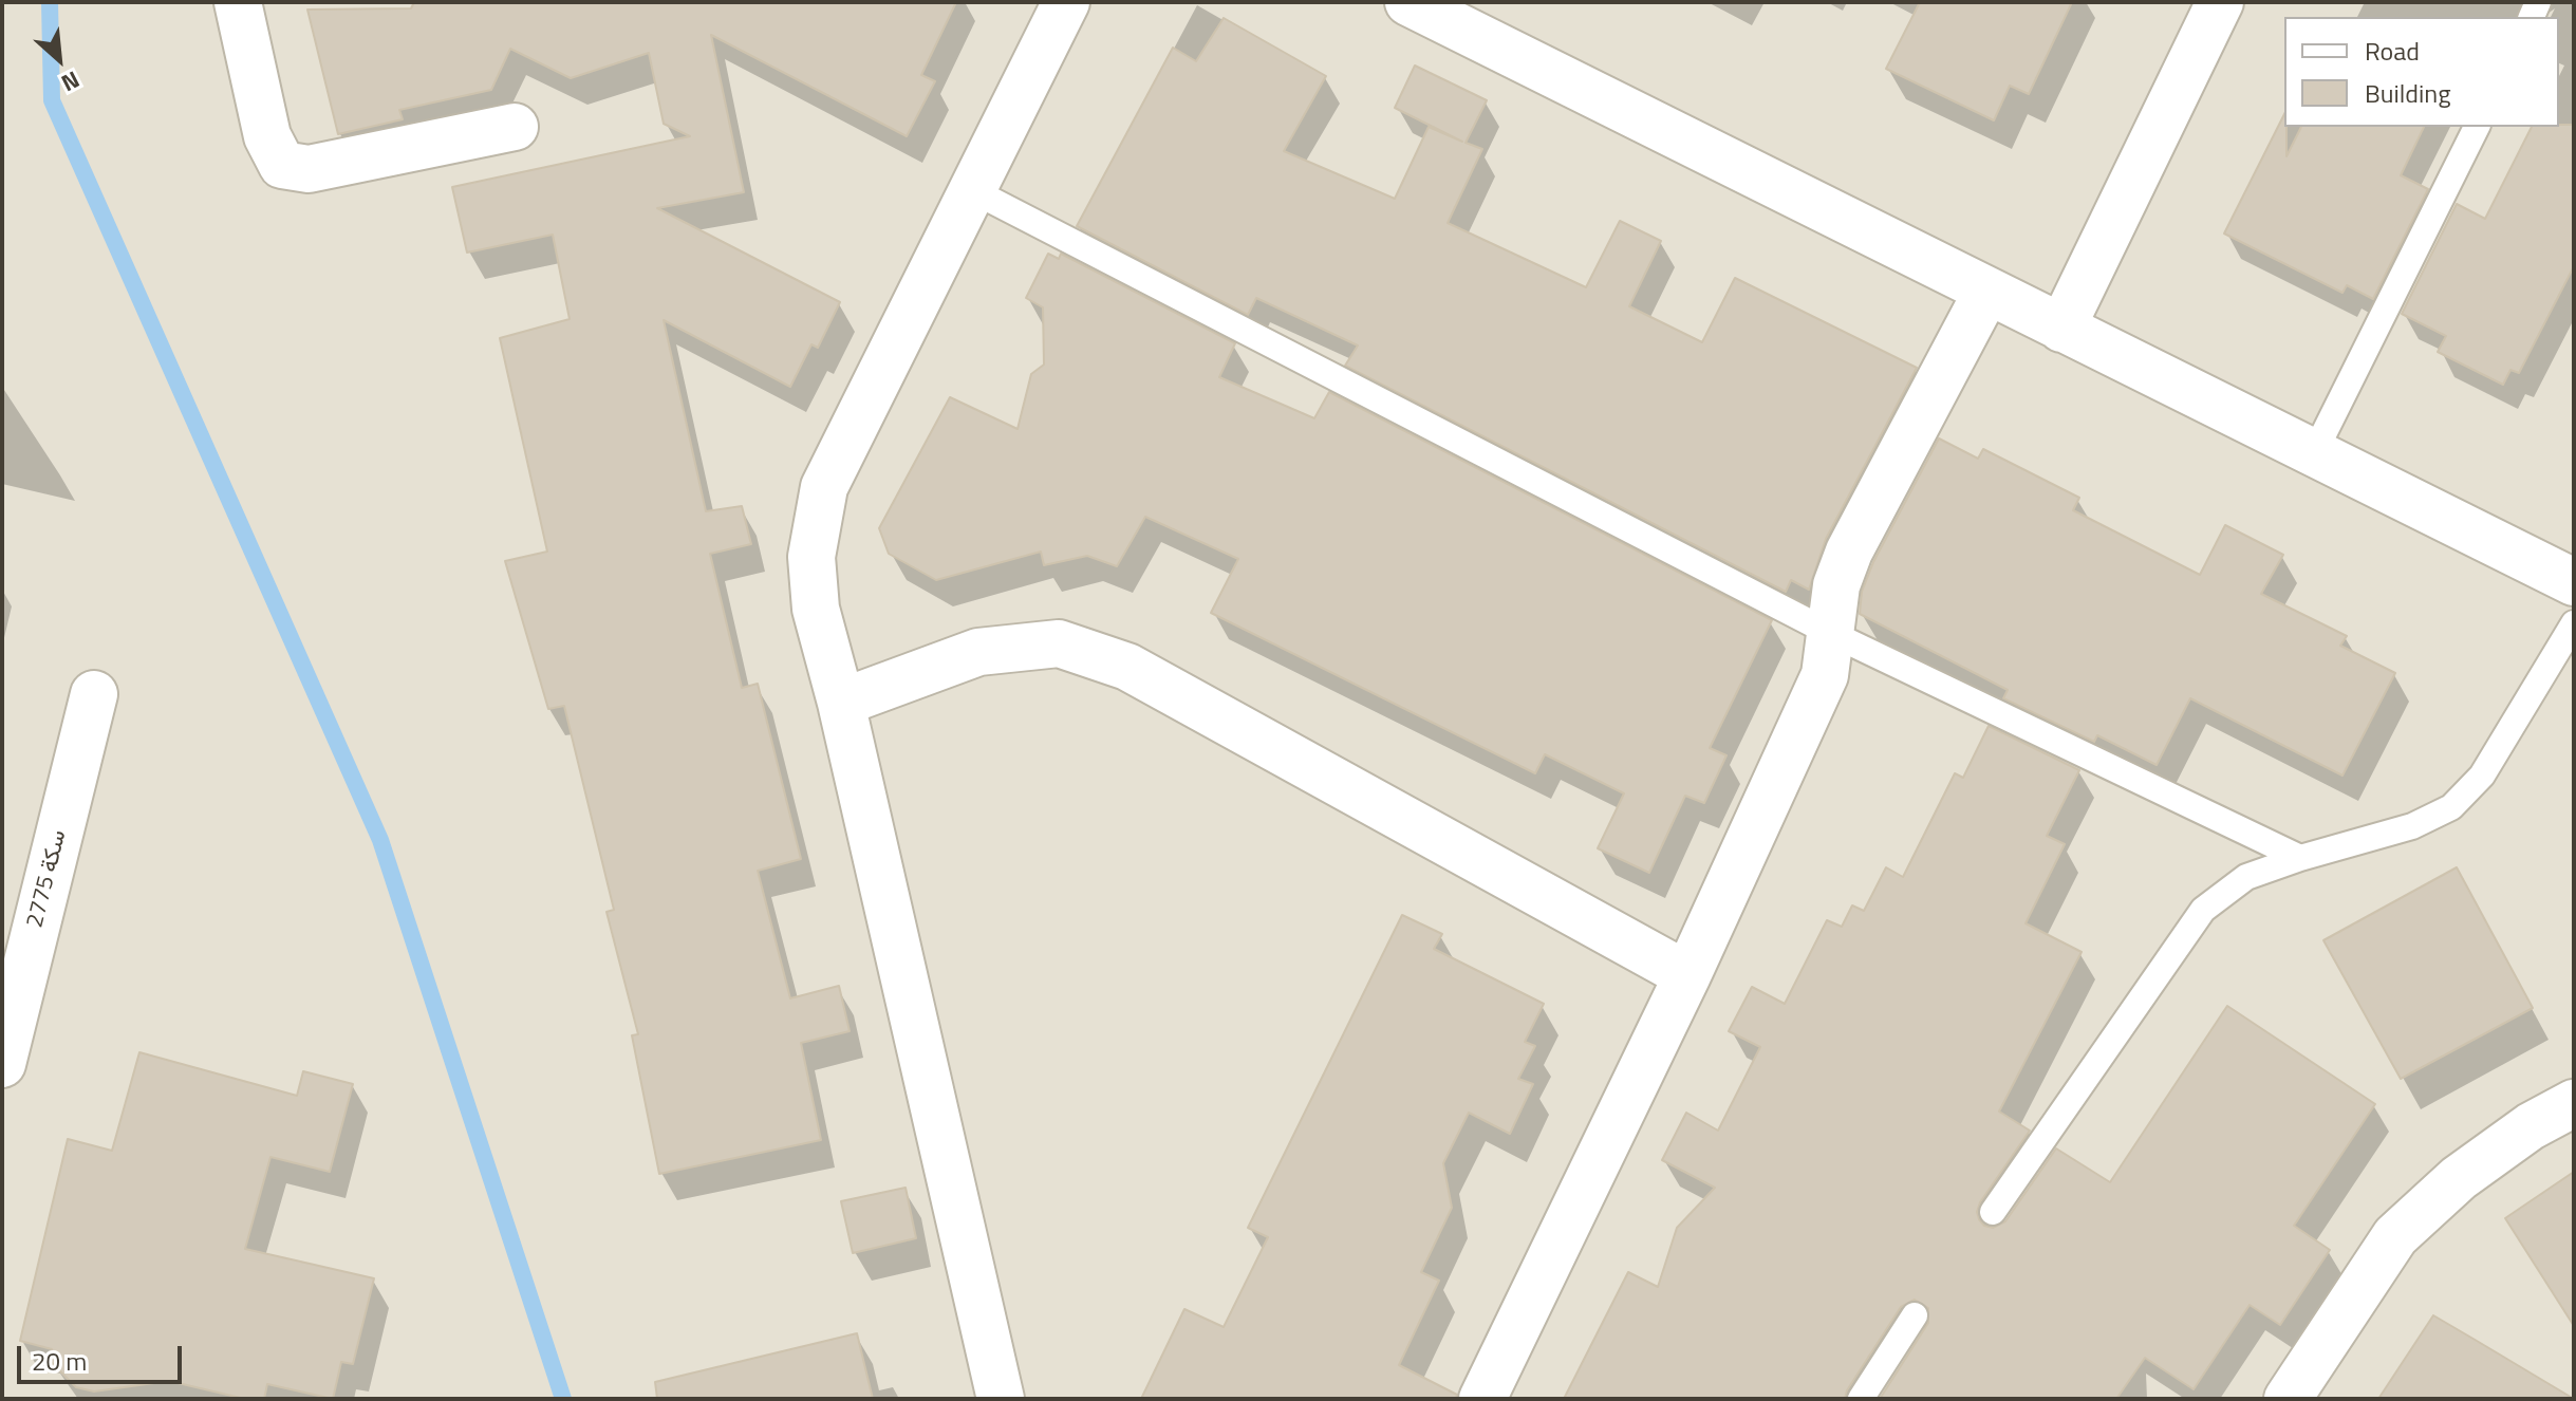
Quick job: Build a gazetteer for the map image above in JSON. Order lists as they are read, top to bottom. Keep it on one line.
{"streets":{"street":["سكة 2775"]},"legend":["Road","Building"],"scale_bar":"20 m","north":"bottom right"}
